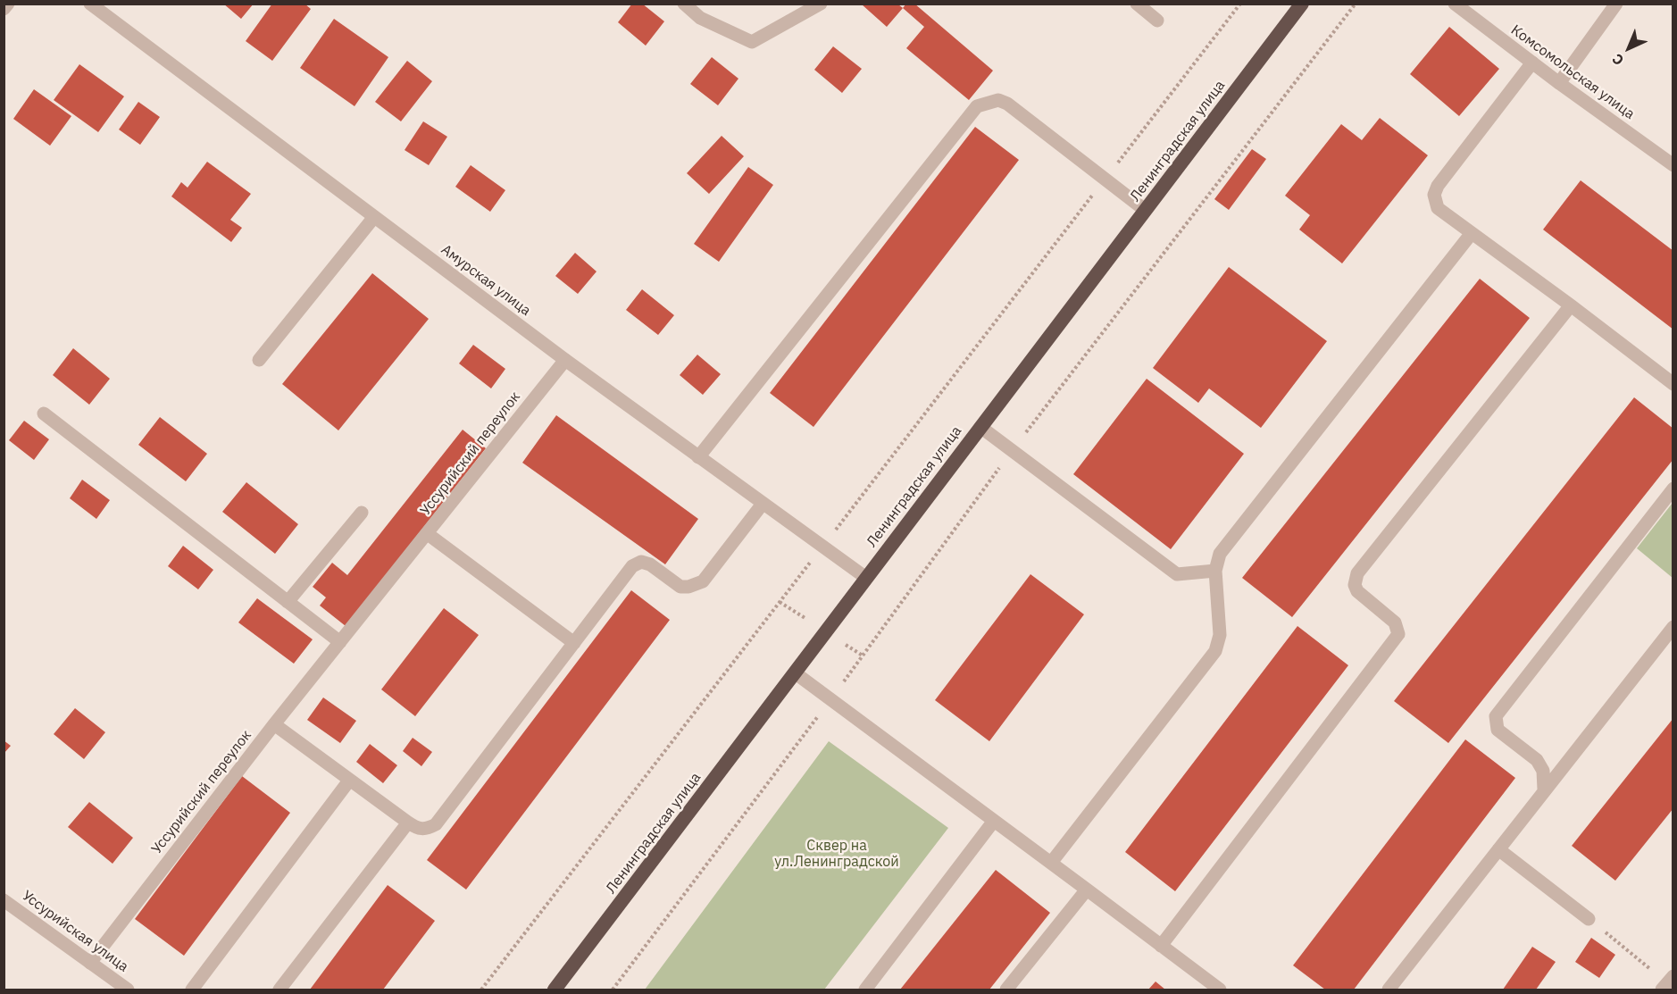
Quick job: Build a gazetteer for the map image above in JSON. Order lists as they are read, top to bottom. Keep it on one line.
{"streets":{"highway":["Ленинградская улица"],"street":["Комсомольская улица","Амурская улица","Уссурийский переулок","Уссурийская улица"]},"crossings":[["Ленинградская улица","Амурская улица"],["Амурская улица","Уссурийский переулок"],["Уссурийский переулок","Уссурийская улица"]],"parks":["Сквер на ул.Ленинградской"],"north":"bottom left"}
